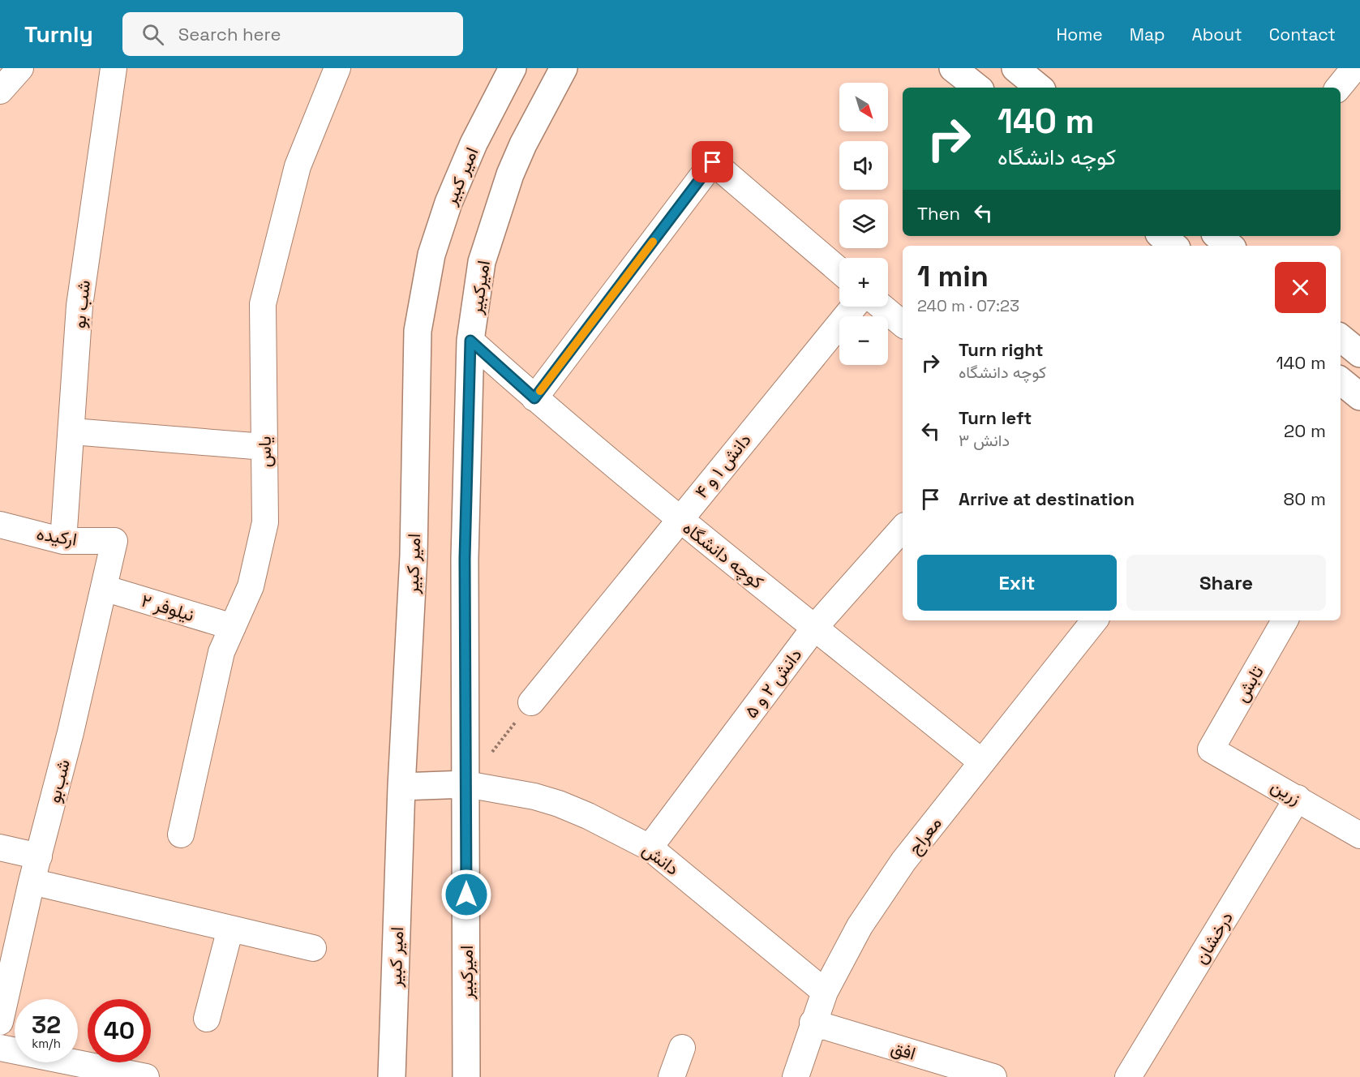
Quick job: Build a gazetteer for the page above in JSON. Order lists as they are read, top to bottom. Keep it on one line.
{"streets":{"street":["امیر کبیر","امیرکبیر","شب بو","یاس","دانش ۱ و ۴","ارکیده","کوچه دانشگاه","نیلوفر ۲","دانش ۲ و ۵","تابش","شب‌بو","زرین","معراج","دانش","درخشان","افق"]},"crossings":[["امیرکبیر","کوچه دانشگاه"],["امیرکبیر","دانش"],["شب بو","ارکیده"],["یاس","نیلوفر ۲"],["دانش ۱ و ۴","کوچه دانشگاه"],["ارکیده","شب‌بو"],["کوچه دانشگاه","دانش ۲ و ۵"],["کوچه دانشگاه","معراج"],["نیلوفر ۲","شب‌بو"],["دانش ۲ و ۵","دانش"],["تابش","زرین"],["زرین","درخشان"],["معراج","دانش"],["معراج","افق"]],"north":"bottom right","page":{"header":"Turnly","search":"Search here","nav":["Home","Map","About","Contact"],"map_buttons":["+","−"],"turn":["140 m","کوچه دانشگاه"],"then":"Then","heading":["1 min","240 m · 07:23"],"list":[{"name":"Turn right","note":"کوچه دانشگاه","value":"140 m"},{"name":"Turn left","note":"دانش ۳","value":"20 m"},{"name":"Arrive at destination","value":"80 m"}],"buttons":["Exit","Share"],"speed":"32 km/h","limit":"40"}}
